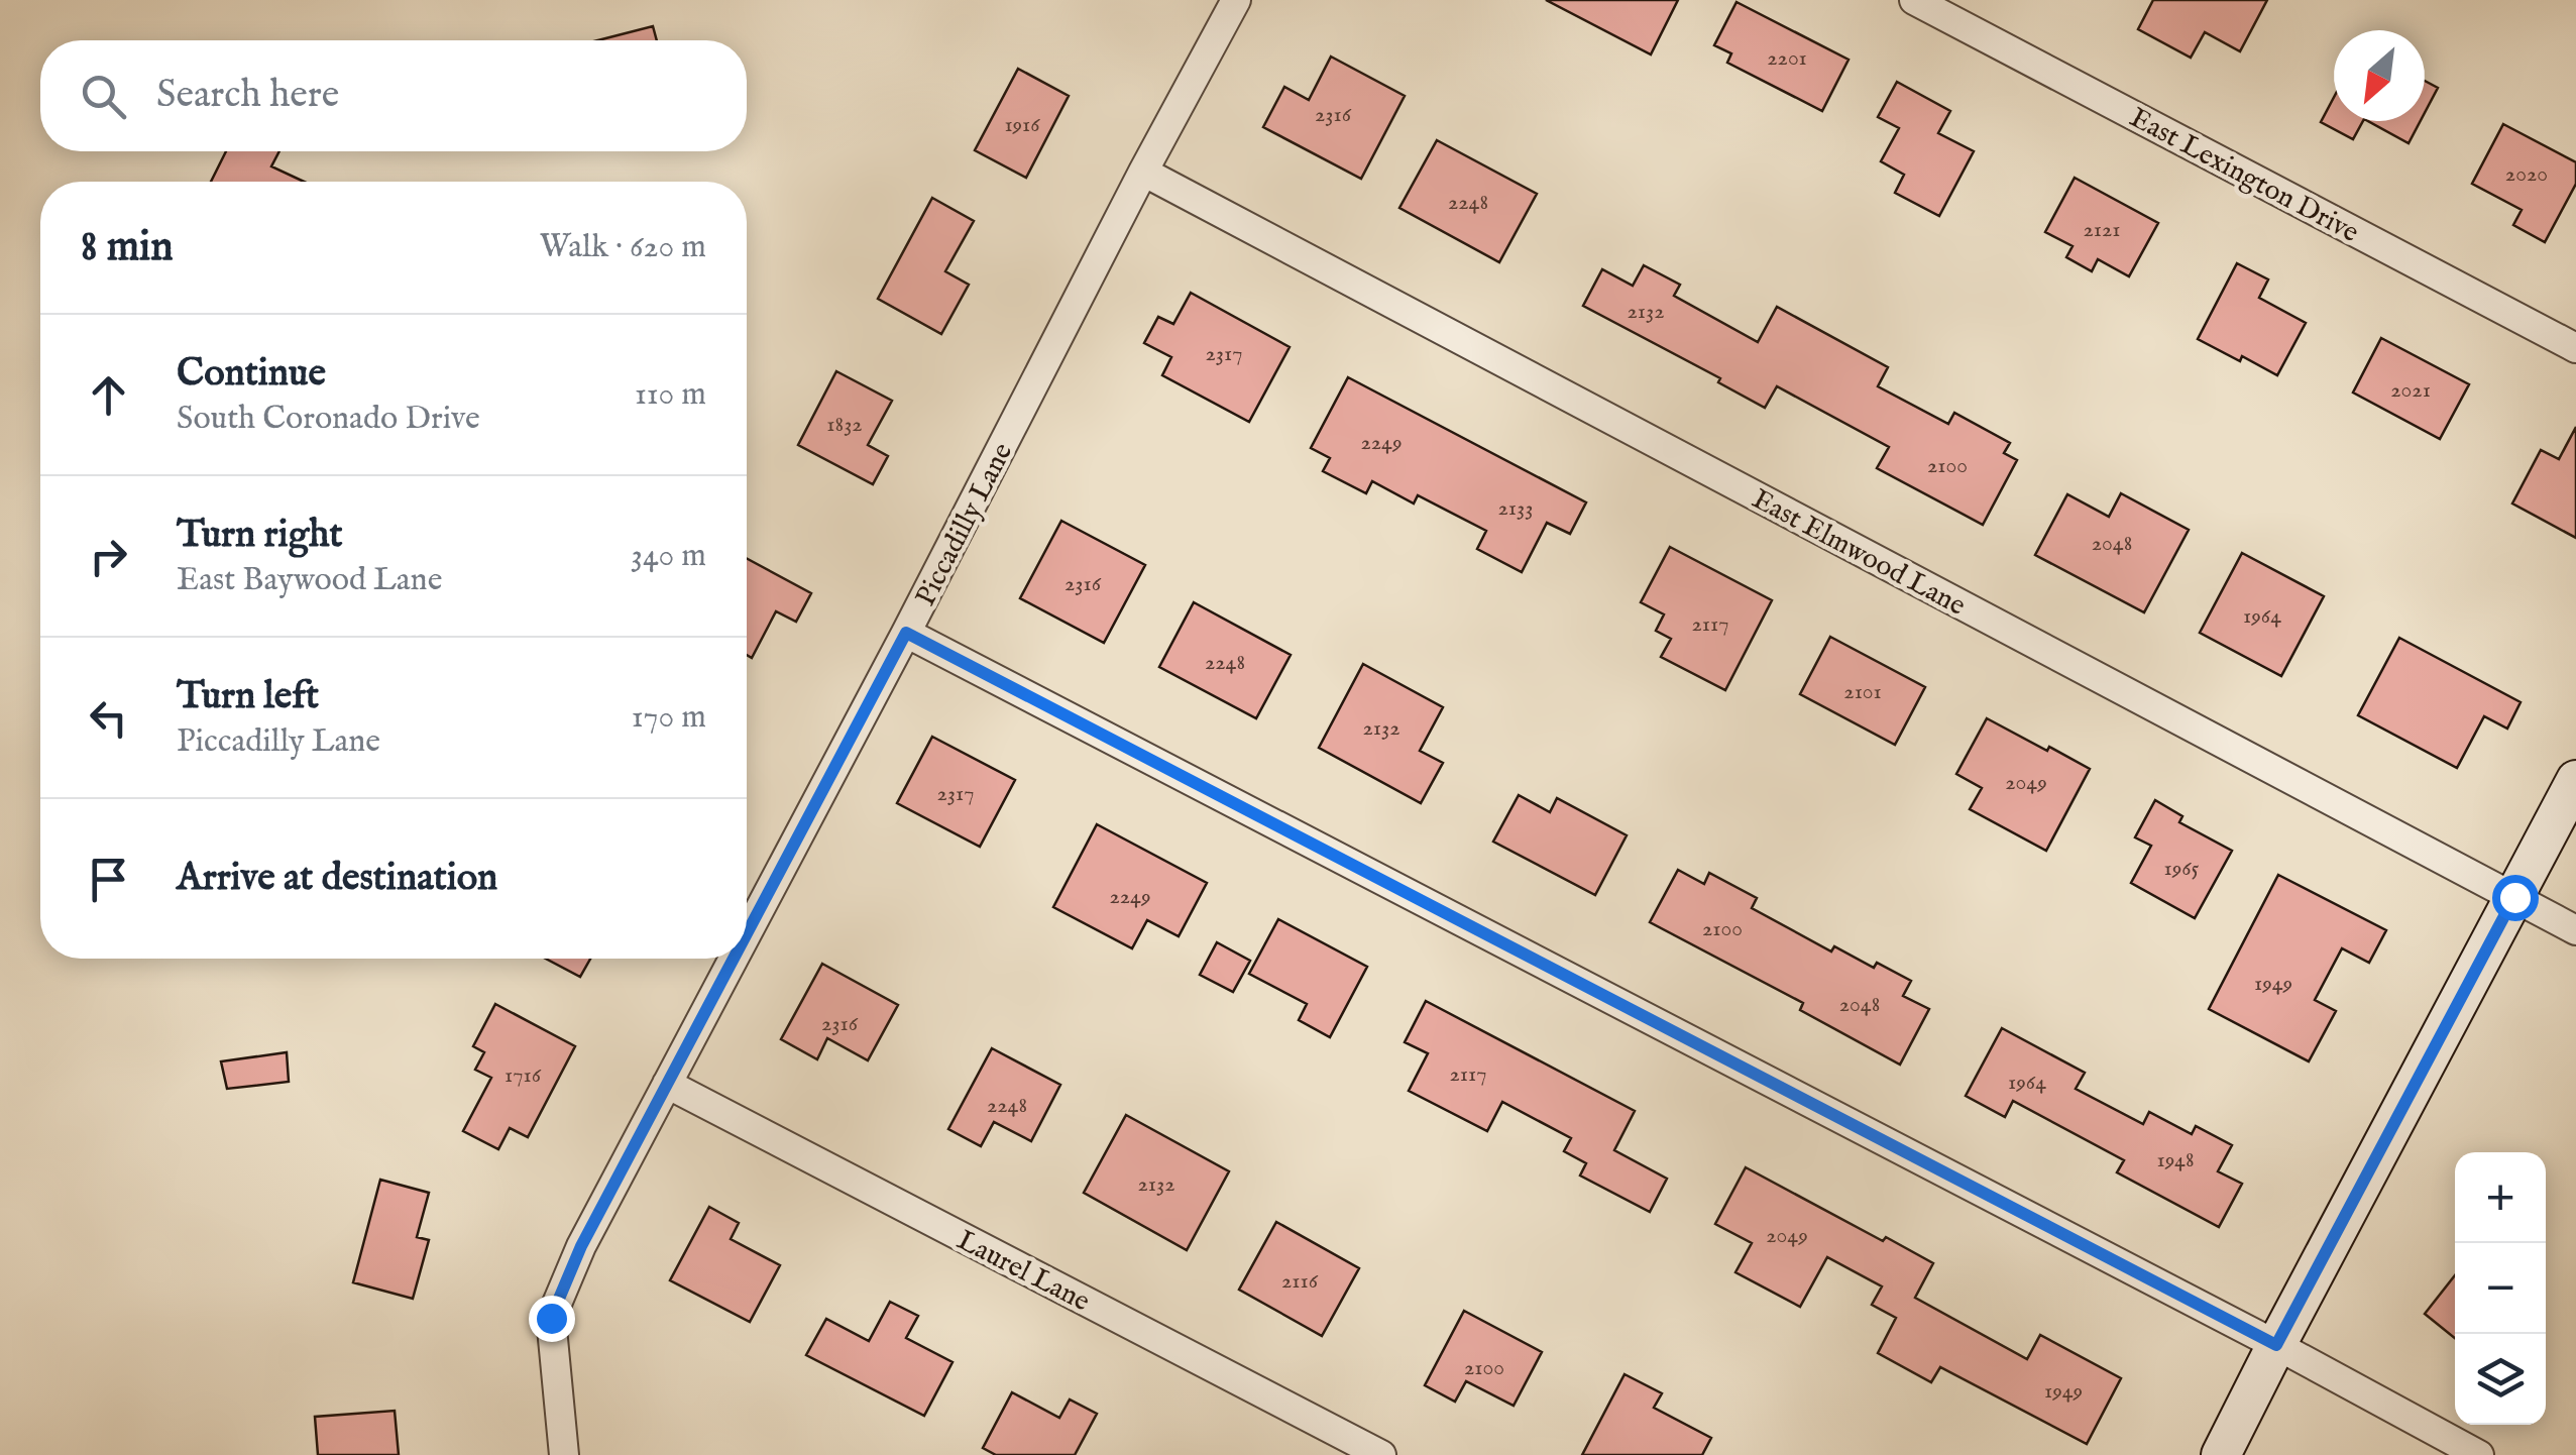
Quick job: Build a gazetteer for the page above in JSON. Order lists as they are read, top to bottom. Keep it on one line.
{"streets":{"street":["East Lexington Drive","Piccadilly Lane","East Elmwood Lane","Laurel Lane"]},"crossings":[["Piccadilly Lane","East Elmwood Lane"],["Piccadilly Lane","Laurel Lane"]],"house_numbers":["2201","2316","1916","2020","2248","2121","2132","2317","2021","1832","2249","2100","2133","2048","2316","1964","2117","2248","2101","2132","2049","2317","1965","2249","2100","1949","2048","2316","2117","1716","1964","2248","1948","2132","2049","2116","2100","1949"],"north":"bottom left","page":{"search":"Search here","heading":["8 min","Walk · 620 m"],"list":[["Continue","South Coronado Drive","110 m"],["Turn right","East Baywood Lane","340 m"],["Turn left","Piccadilly Lane","170 m"],"Arrive at destination"],"map_buttons":["+","−"]}}
